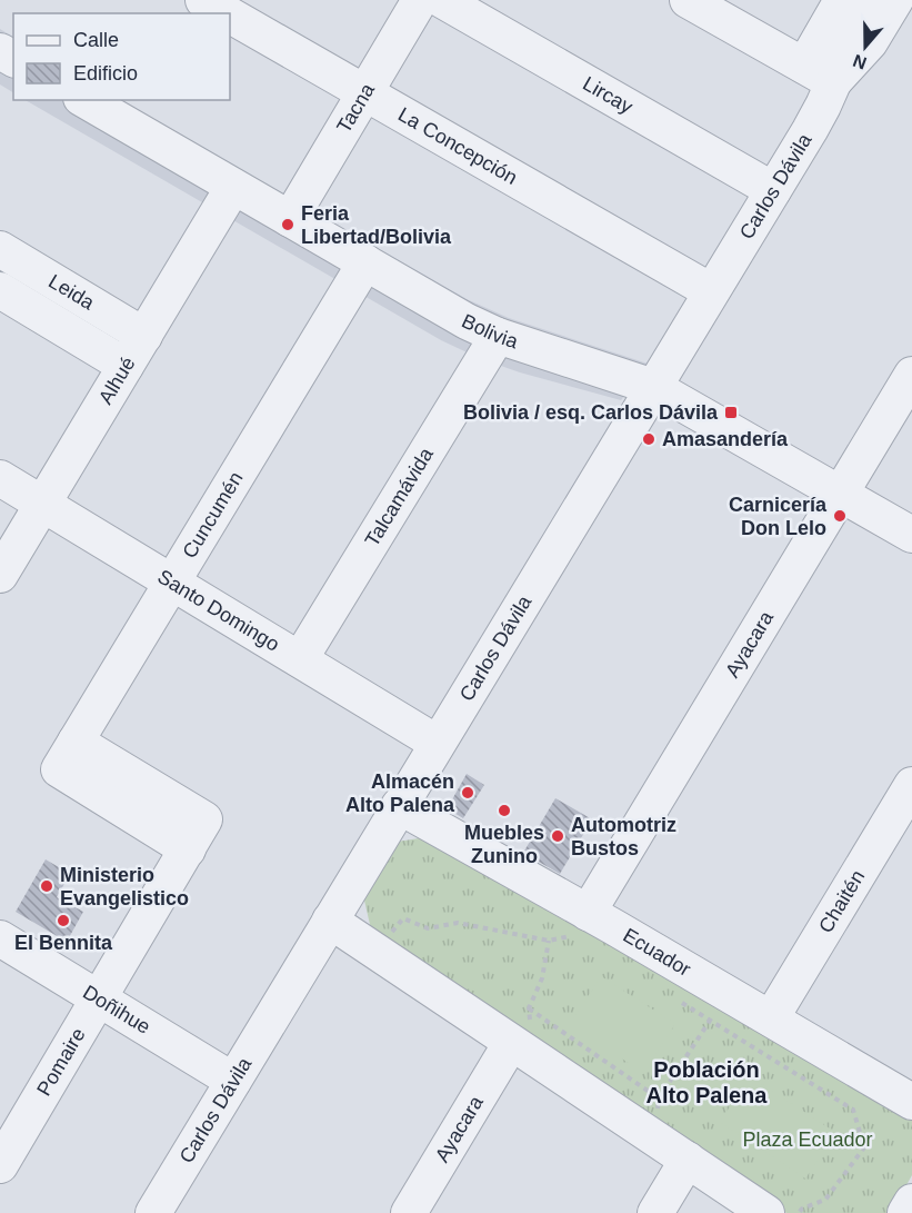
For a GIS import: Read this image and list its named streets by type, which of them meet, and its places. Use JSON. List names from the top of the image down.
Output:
{
  "streets": {
    "street": [
      "Lircay",
      "Tacna",
      "La Concepción",
      "Carlos Dávila",
      "Leida",
      "Bolivia",
      "Alhué",
      "Talcamávida",
      "Cuncumén",
      "Santo Domingo",
      "Ayacara",
      "Chaitén",
      "Ecuador",
      "Doñihue",
      "Pomaire"
    ]
  },
  "crossings": [
    ["Lircay", "Carlos Dávila"],
    ["Tacna", "La Concepción"],
    ["Tacna", "Bolivia"],
    ["La Concepción", "Carlos Dávila"],
    ["Carlos Dávila", "Bolivia"],
    ["Carlos Dávila", "Santo Domingo"],
    ["Carlos Dávila", "Ecuador"],
    ["Carlos Dávila", "Doñihue"],
    ["Leida", "Alhué"],
    ["Bolivia", "Alhué"],
    ["Bolivia", "Talcamávida"],
    ["Bolivia", "Cuncumén"],
    ["Bolivia", "Ayacara"],
    ["Alhué", "Santo Domingo"],
    ["Talcamávida", "Santo Domingo"],
    ["Cuncumén", "Santo Domingo"],
    ["Cuncumén", "Pomaire"],
    ["Ayacara", "Ecuador"],
    ["Chaitén", "Ecuador"],
    ["Doñihue", "Pomaire"]
  ],
  "districts": ["Población Alto Palena"],
  "parks": ["Plaza Ecuador"],
  "places": {
    "other": [
      "Feria Libertad/Bolivia",
      "Amasandería",
      "Carnicería Don Lelo",
      "Almacén Alto Palena",
      "Muebles Zunino",
      "Automotriz Bustos",
      "Ministerio Evangelistico",
      "El Bennita"
    ],
    "transit": ["Bolivia / esq. Carlos Dávila"]
  },
  "legend": ["Calle", "Edificio"],
  "north": "bottom"
}
